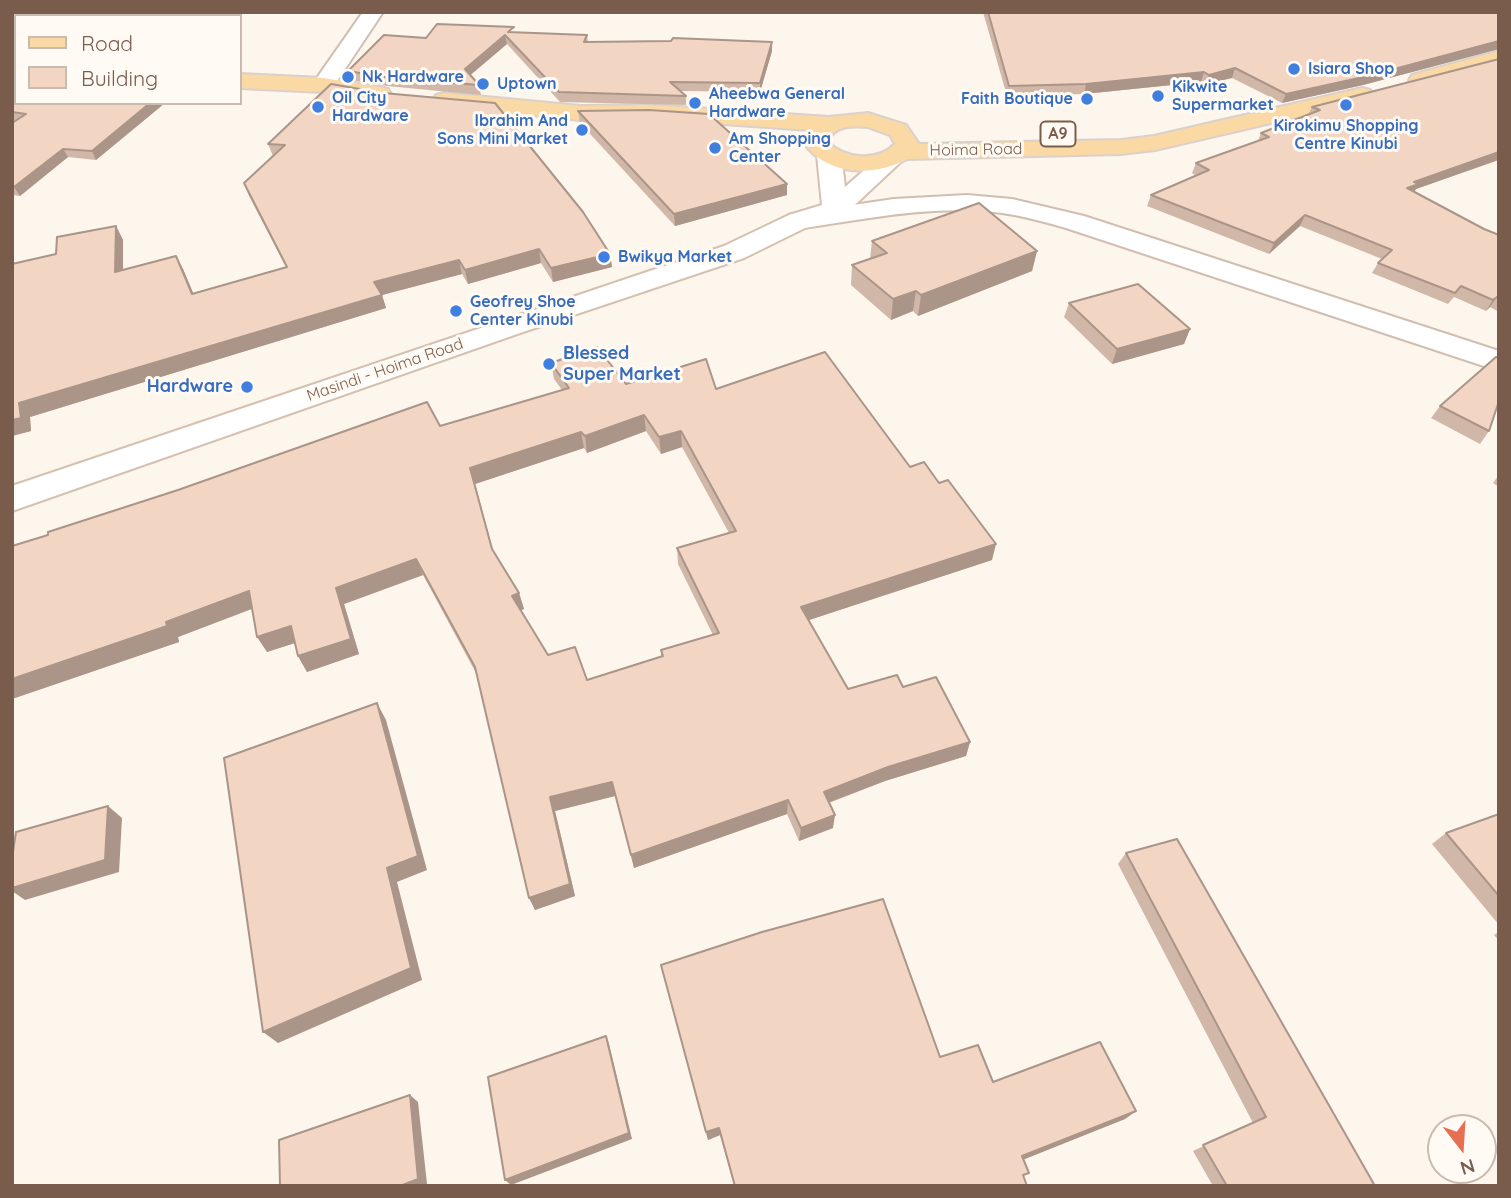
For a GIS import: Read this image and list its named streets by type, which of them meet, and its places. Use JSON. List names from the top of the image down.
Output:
{
  "streets": {
    "main road": ["Hoima Road", "Masindi - Hoima Road"]
  },
  "crossings": [
    ["Hoima Road", "Masindi - Hoima Road"]
  ],
  "places": [
    "Isiara Shop",
    "Nk Hardware",
    "Uptown",
    "Kikwite Supermarket",
    "Faith Boutique",
    "Aheebwa General Hardware",
    "Kirokimu Shopping Centre Kinubi",
    "Oil City Hardware",
    "Ibrahim And Sons Mini Market",
    "Am Shopping Center",
    "Bwikya Market",
    "Geofrey Shoe Center Kinubi",
    "Blessed Super Market",
    "Hardware"
  ],
  "legend": ["Road", "Building"],
  "north": "bottom"
}
